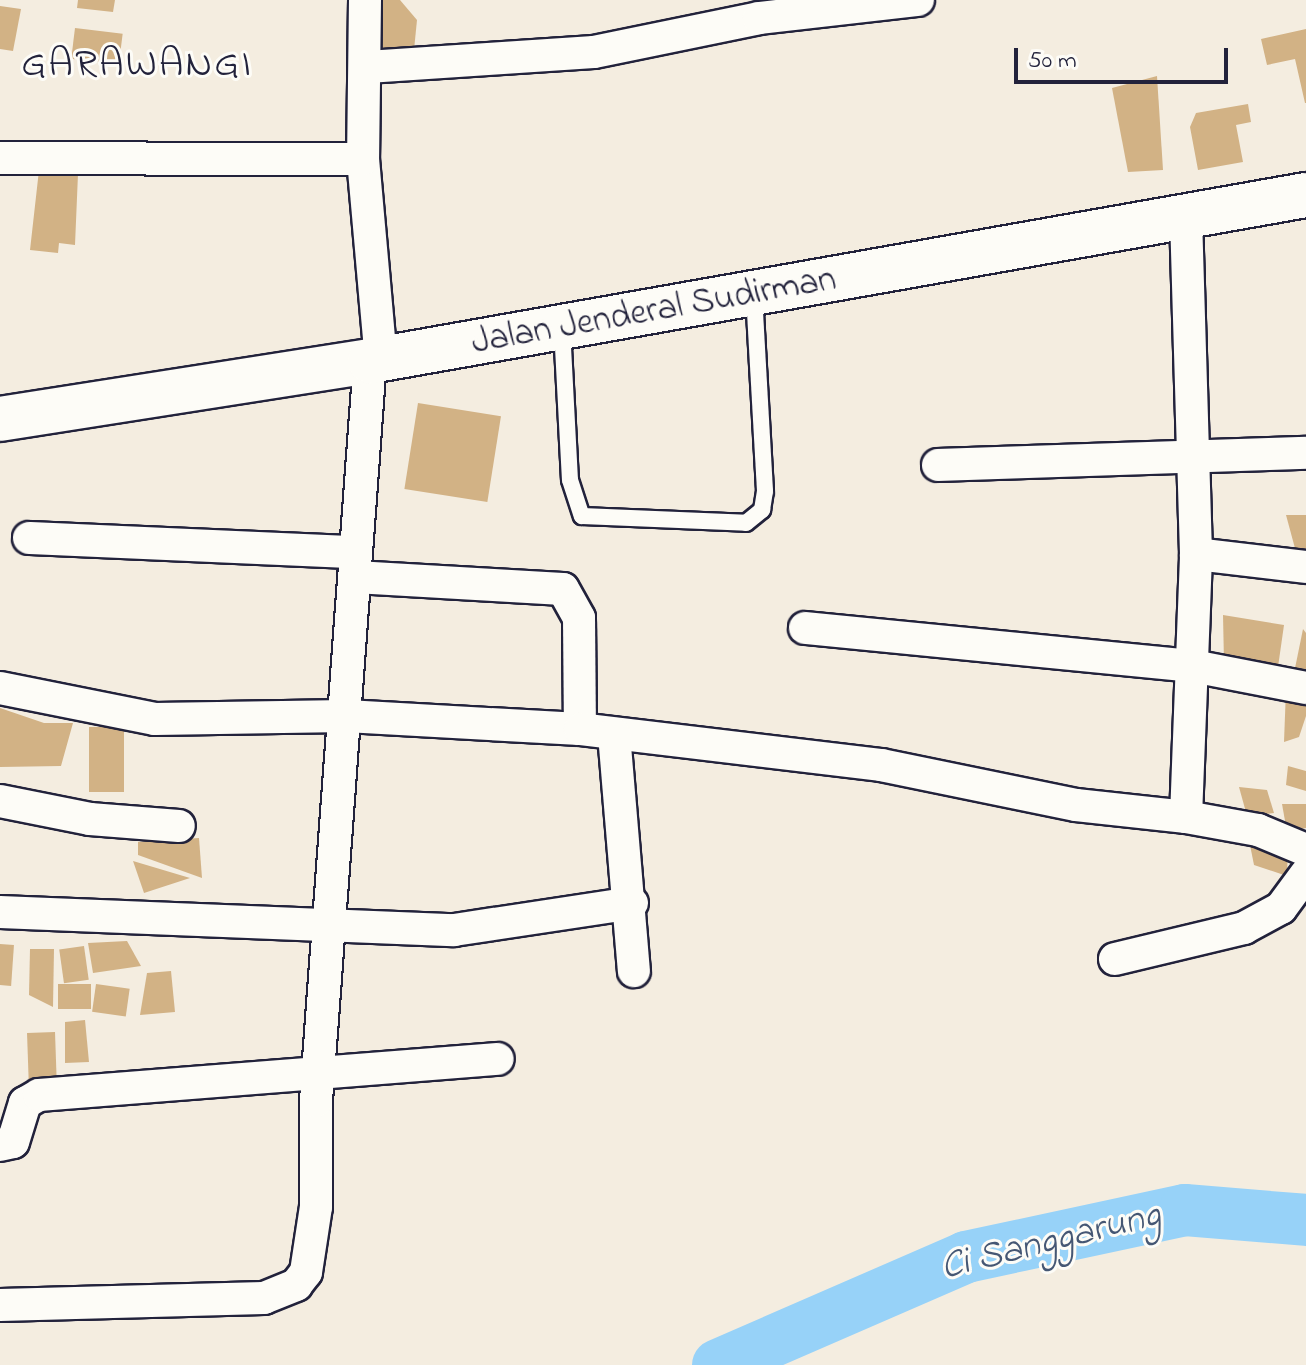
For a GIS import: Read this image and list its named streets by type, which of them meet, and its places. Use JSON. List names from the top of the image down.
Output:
{
  "streets": {
    "main road": ["Jalan Jenderal Sudirman"]
  },
  "districts": ["GARAWANGI"],
  "water": ["Ci Sanggarung"],
  "scale_bar": "50 m"
}
